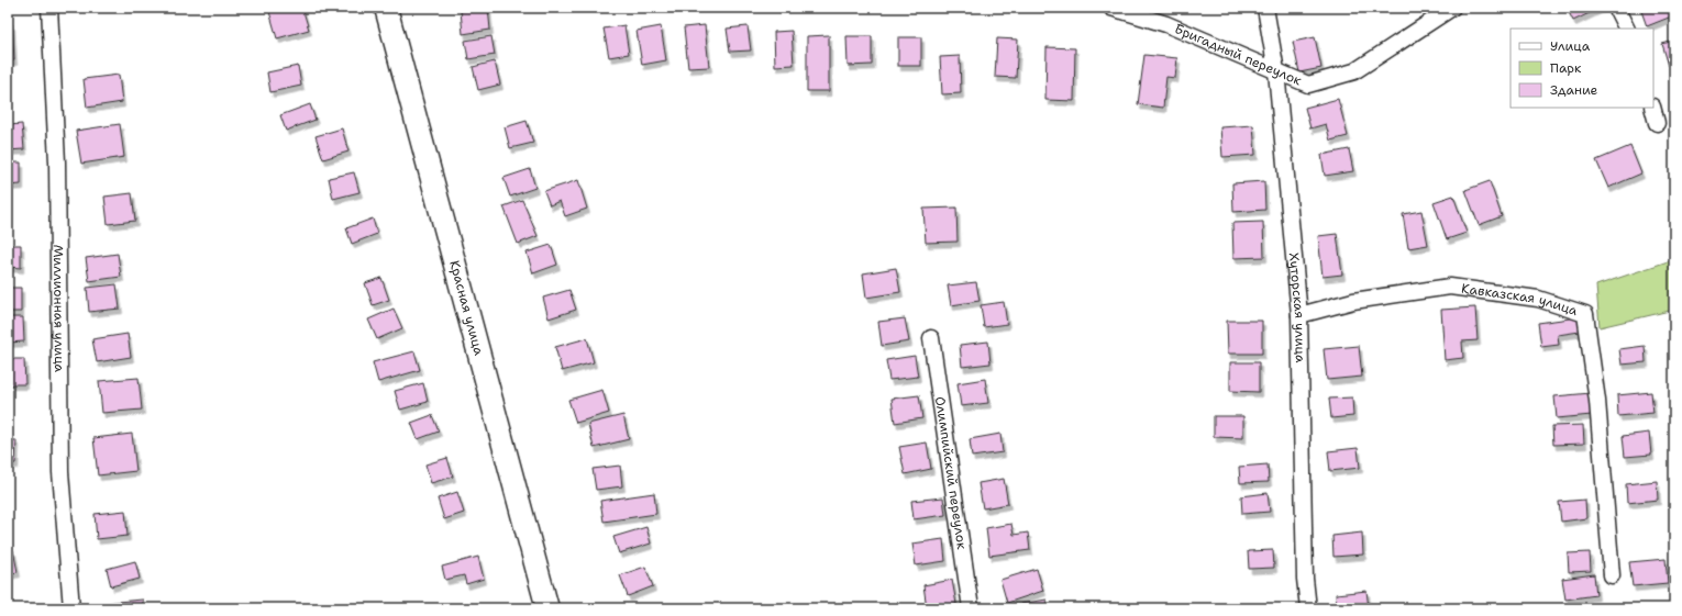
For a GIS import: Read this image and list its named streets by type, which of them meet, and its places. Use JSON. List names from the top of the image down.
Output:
{
  "streets": {
    "main road": ["Красная улица"],
    "street": [
      "Бригадный переулок",
      "Кавказская улица",
      "Хуторская улица",
      "Миллионная улица",
      "Олимпийский переулок"
    ]
  },
  "crossings": [
    ["Бригадный переулок", "Хуторская улица"],
    ["Кавказская улица", "Хуторская улица"]
  ],
  "legend": ["Улица", "Парк", "Здание"]
}
